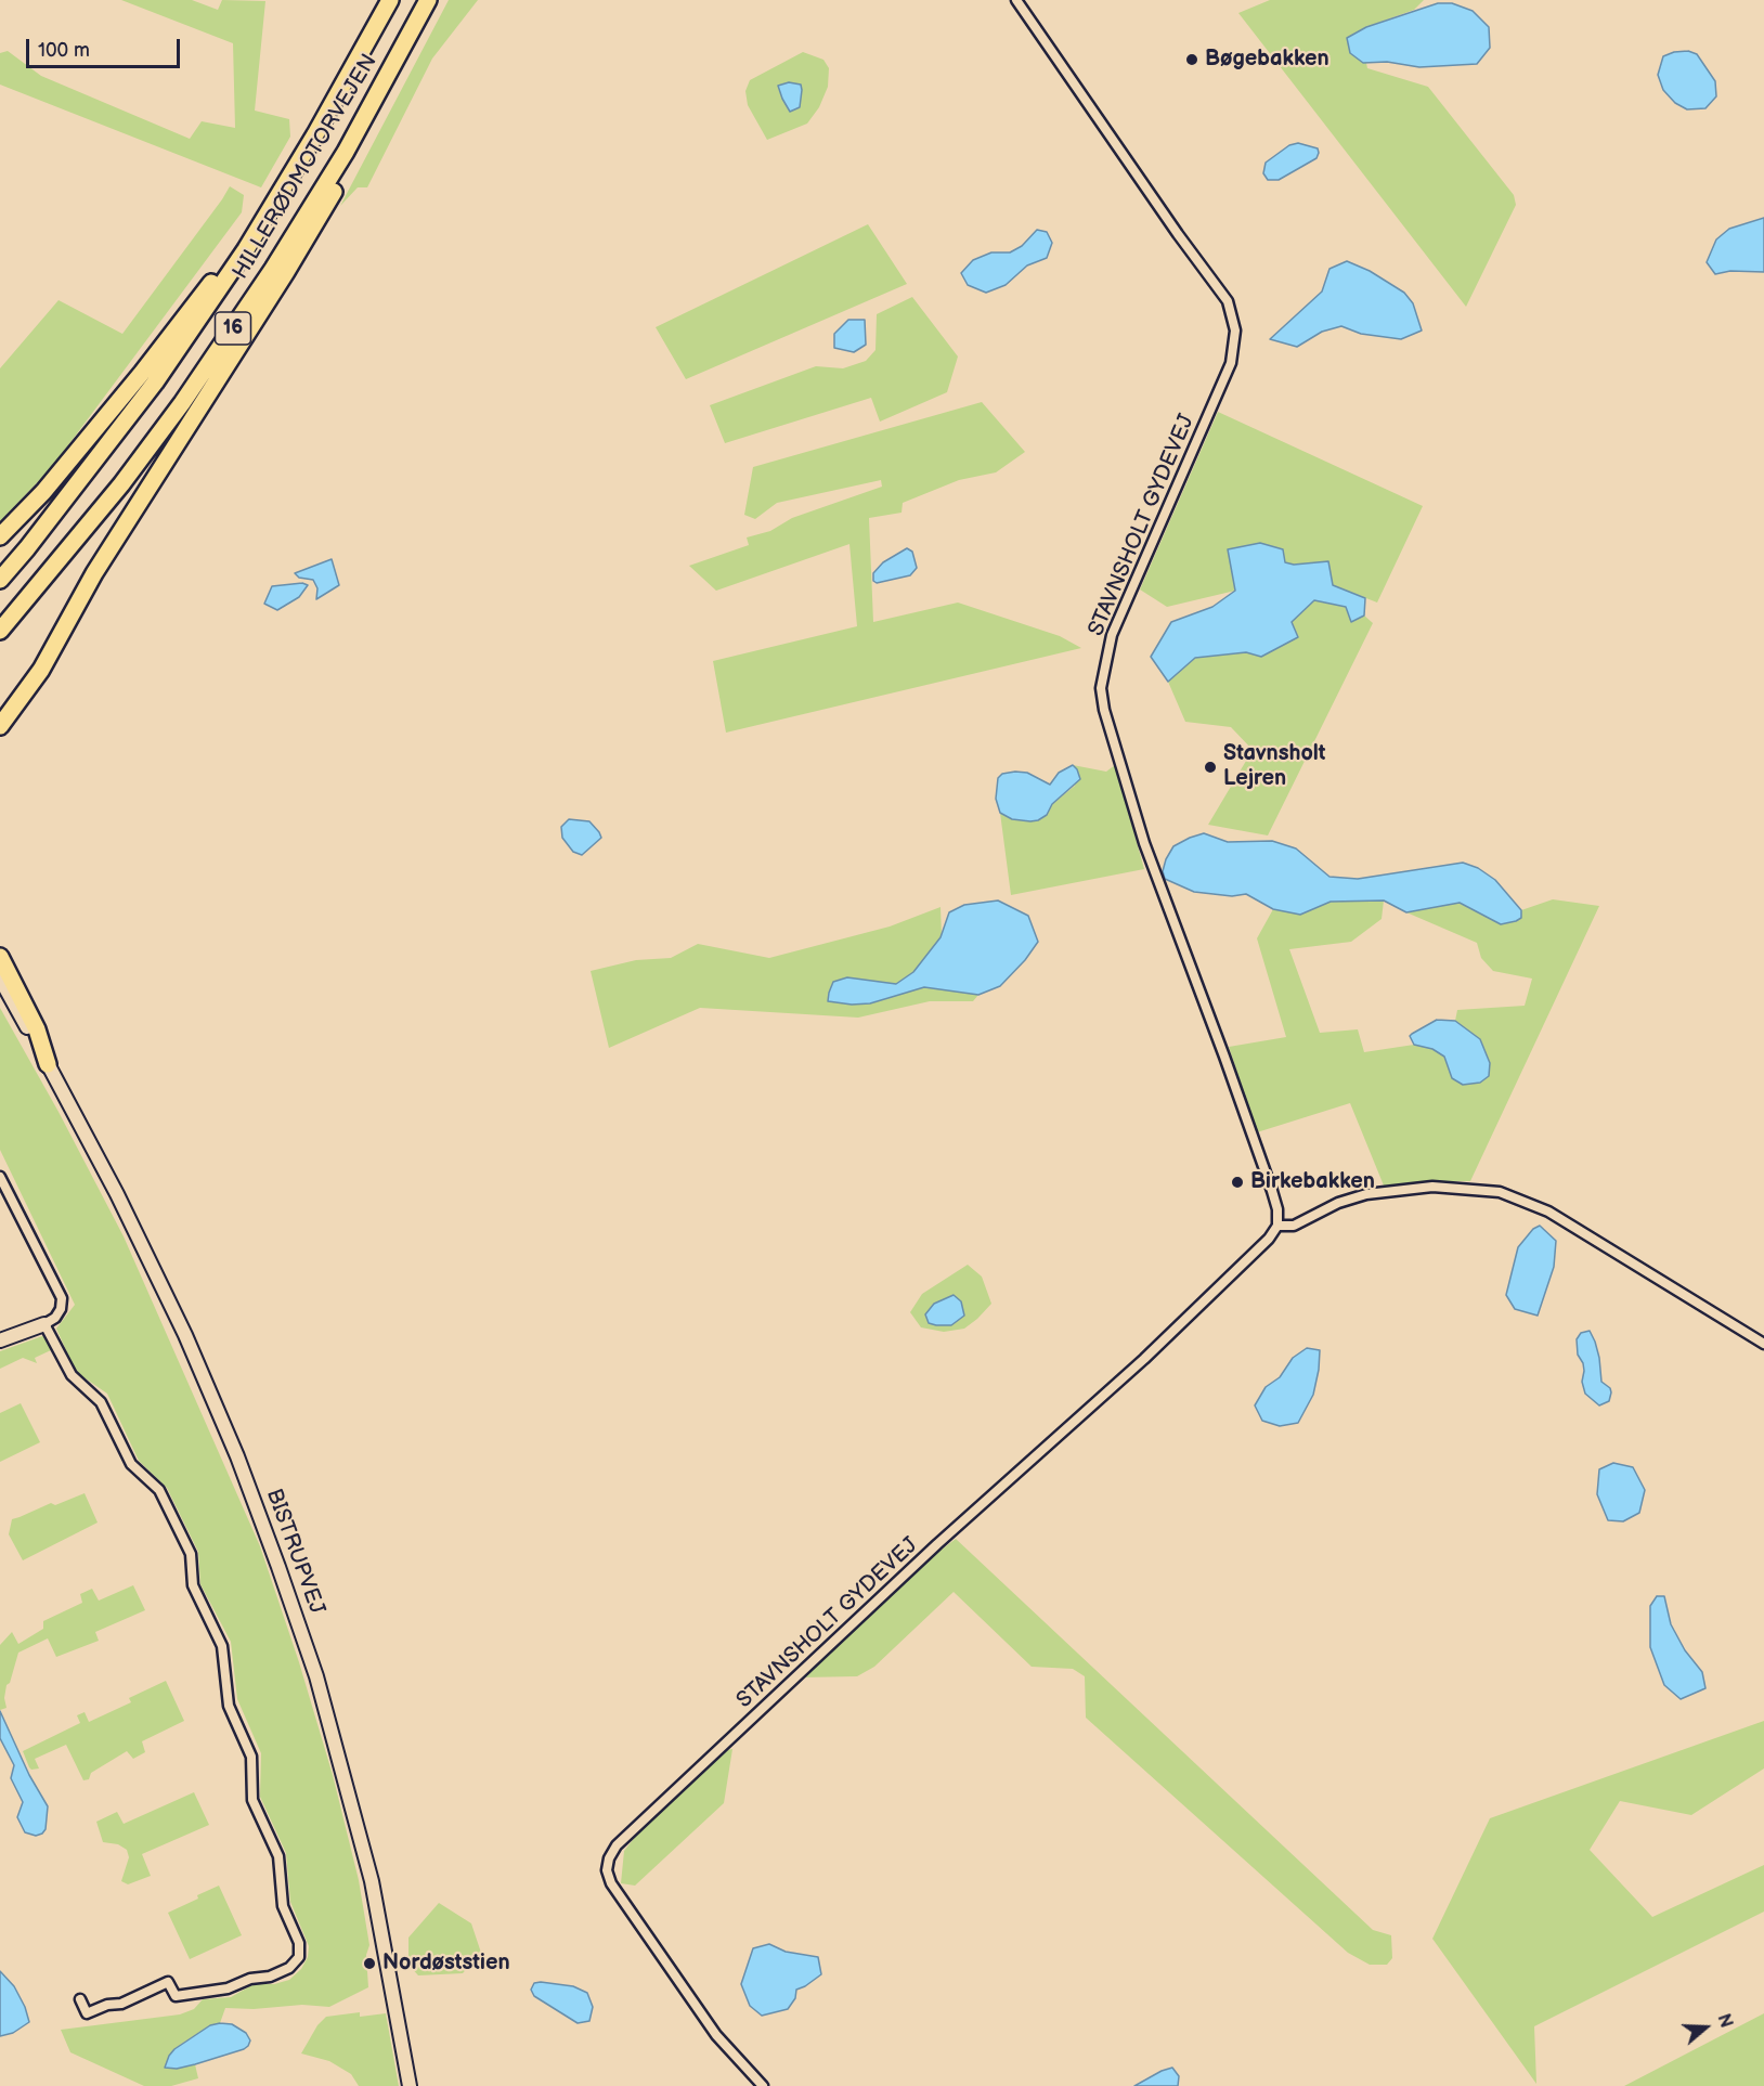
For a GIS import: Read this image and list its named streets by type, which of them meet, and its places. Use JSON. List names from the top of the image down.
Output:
{
  "streets": {
    "highway": ["HILLERØDMOTORVEJEN", "16"],
    "main road": ["BISTRUPVEJ"],
    "street": ["STAVNSHOLT GYDEVEJ"]
  },
  "places": [
    "Bøgebakken",
    "Stavnsholt Lejren",
    "Birkebakken",
    "Nordøststien"
  ],
  "scale_bar": "100 m",
  "north": "right"
}
